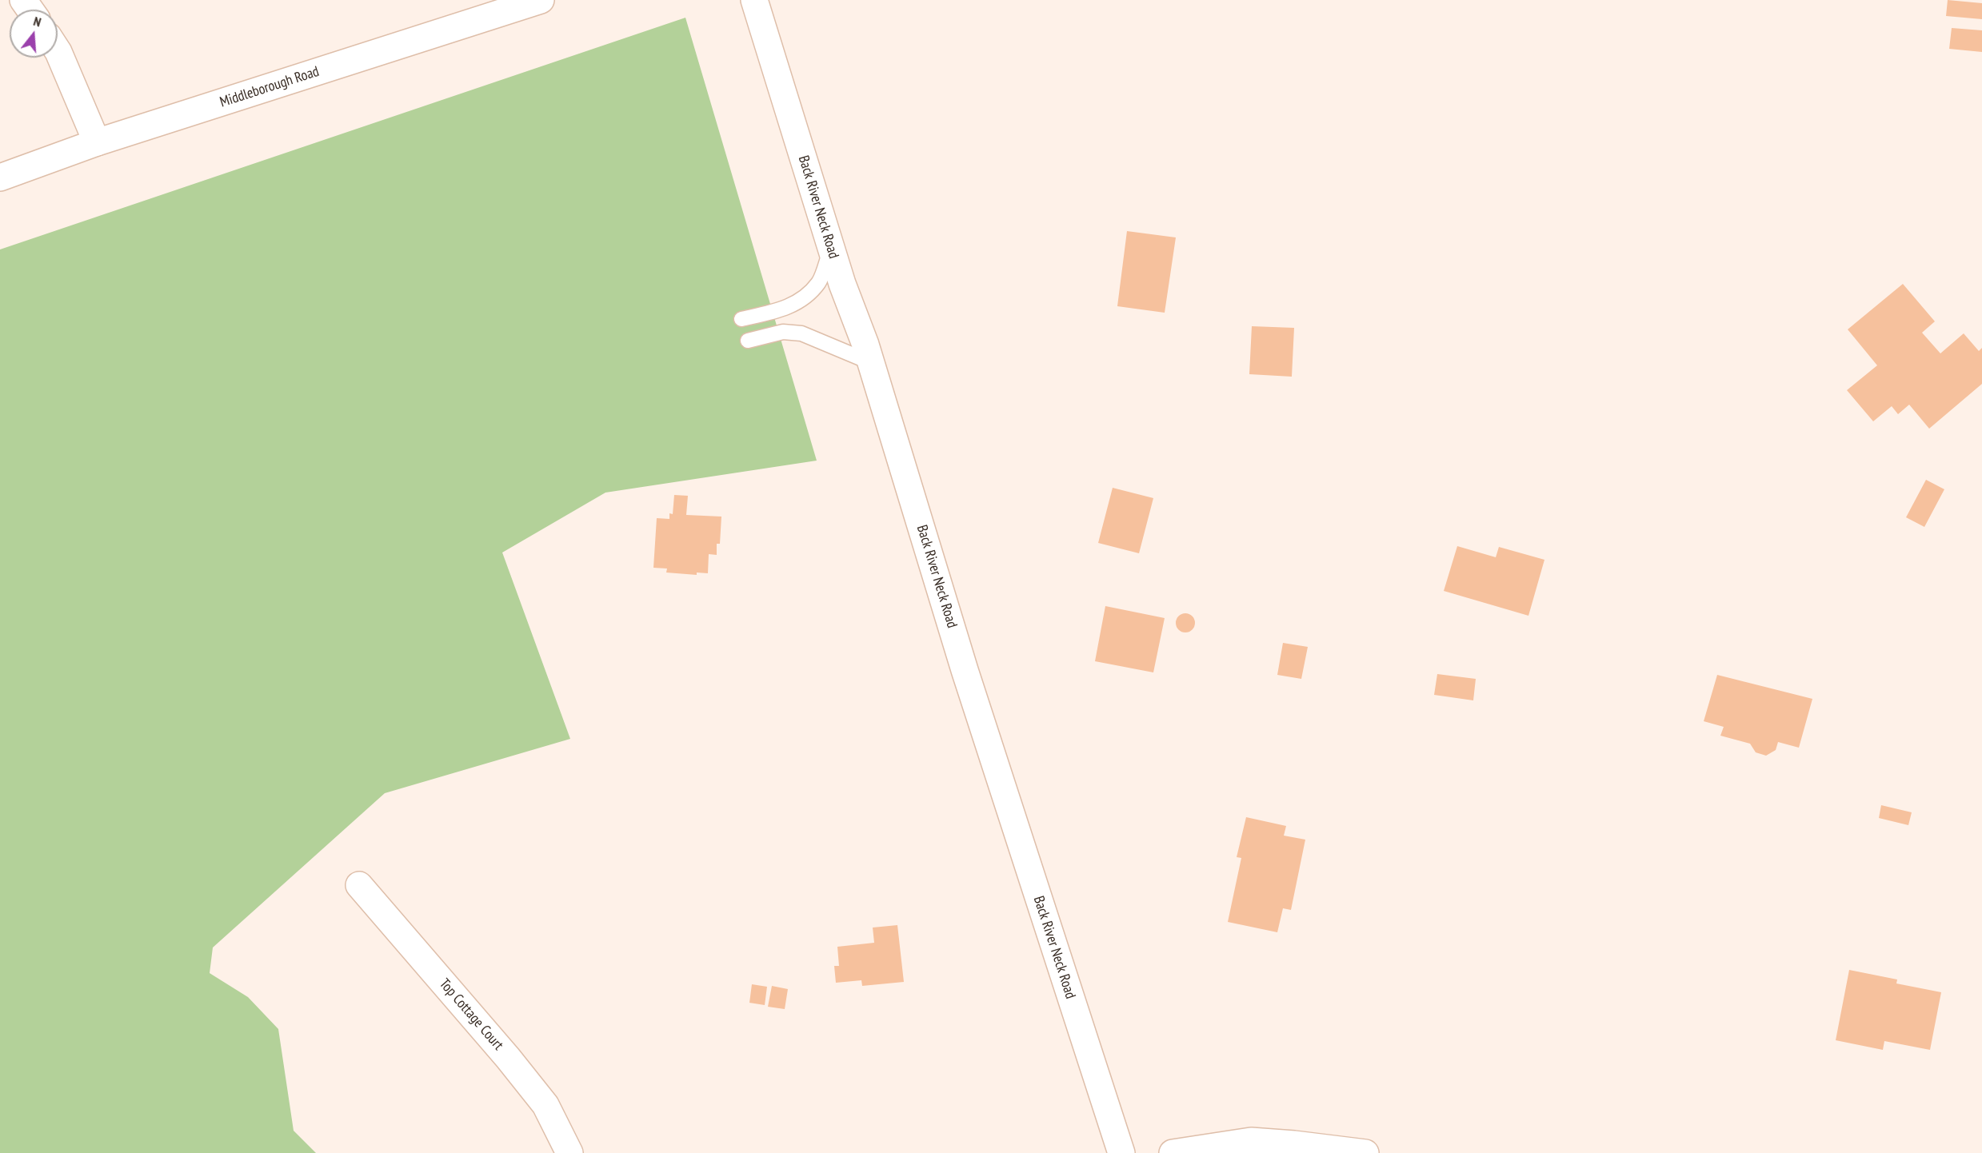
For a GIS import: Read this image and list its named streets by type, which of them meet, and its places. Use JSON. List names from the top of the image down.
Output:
{
  "streets": {
    "street": ["Middleborough Road", "Back River Neck Road", "Top Cottage Court"]
  },
  "north": "top"
}
